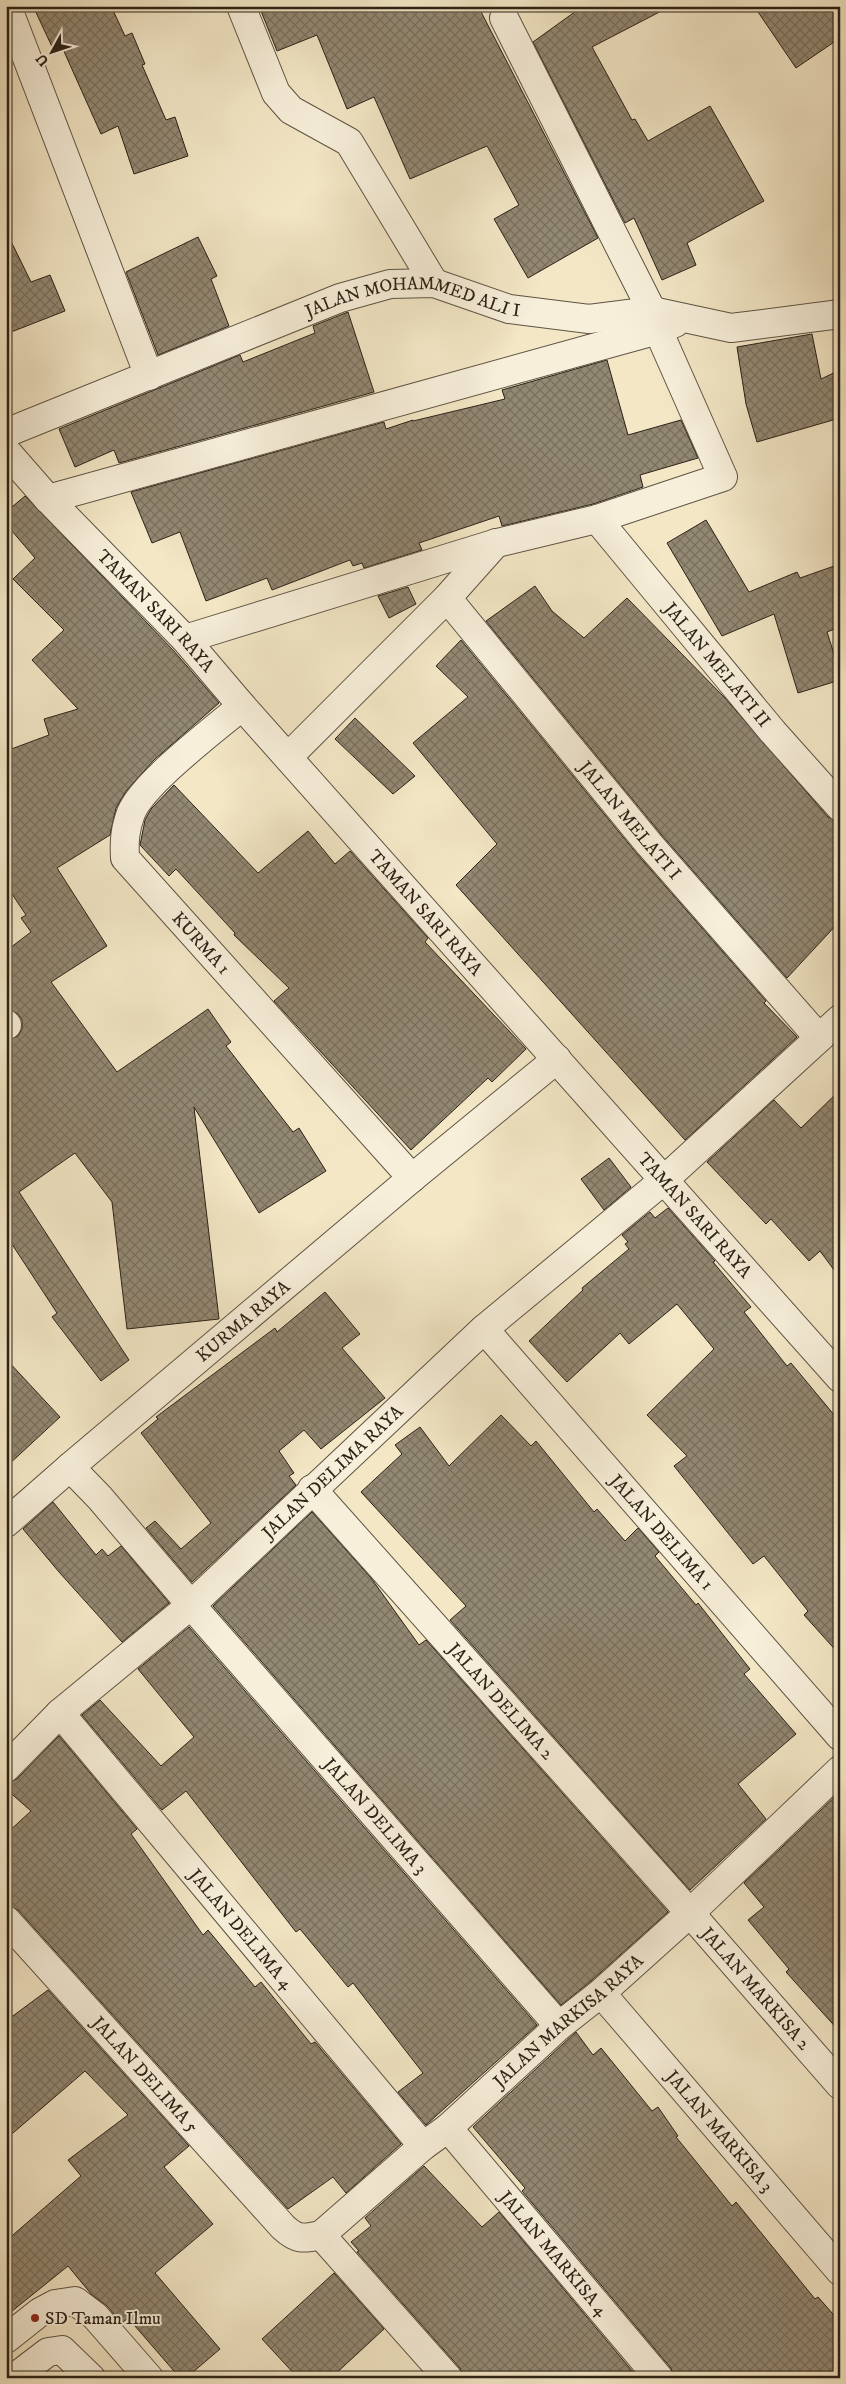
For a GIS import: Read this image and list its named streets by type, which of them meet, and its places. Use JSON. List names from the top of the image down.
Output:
{
  "streets": {
    "street": [
      "JALAN MOHAMMED ALI I",
      "TAMAN SARI RAYA",
      "JALAN MELATI II",
      "JALAN MELATI I",
      "KURMA 1",
      "KURMA RAYA",
      "JALAN DELIMA RAYA",
      "JALAN DELIMA 1",
      "JALAN DELIMA 2",
      "JALAN DELIMA 3",
      "JALAN DELIMA 4",
      "JALAN MARKISA 2",
      "JALAN MARKISA RAYA",
      "JALAN DELIMA 5",
      "JALAN MARKISA 3",
      "JALAN MARKISA 4"
    ]
  },
  "crossings": [
    ["TAMAN SARI RAYA", "KURMA 1"],
    ["TAMAN SARI RAYA", "KURMA RAYA"],
    ["TAMAN SARI RAYA", "JALAN DELIMA RAYA"],
    ["JALAN MELATI I", "JALAN DELIMA RAYA"],
    ["KURMA 1", "KURMA RAYA"],
    ["JALAN DELIMA RAYA", "JALAN DELIMA 1"],
    ["JALAN DELIMA RAYA", "JALAN DELIMA 2"],
    ["JALAN DELIMA RAYA", "JALAN DELIMA 3"],
    ["JALAN DELIMA RAYA", "JALAN DELIMA 4"],
    ["JALAN DELIMA 2", "JALAN MARKISA 2"],
    ["JALAN DELIMA 2", "JALAN MARKISA RAYA"],
    ["JALAN DELIMA 3", "JALAN MARKISA RAYA"],
    ["JALAN DELIMA 4", "JALAN MARKISA RAYA"],
    ["JALAN MARKISA 2", "JALAN MARKISA RAYA"],
    ["JALAN MARKISA RAYA", "JALAN DELIMA 5"],
    ["JALAN MARKISA RAYA", "JALAN MARKISA 3"],
    ["JALAN MARKISA RAYA", "JALAN MARKISA 4"]
  ],
  "places": ["SD Taman Ilmu"],
  "north": "bottom left"
}
